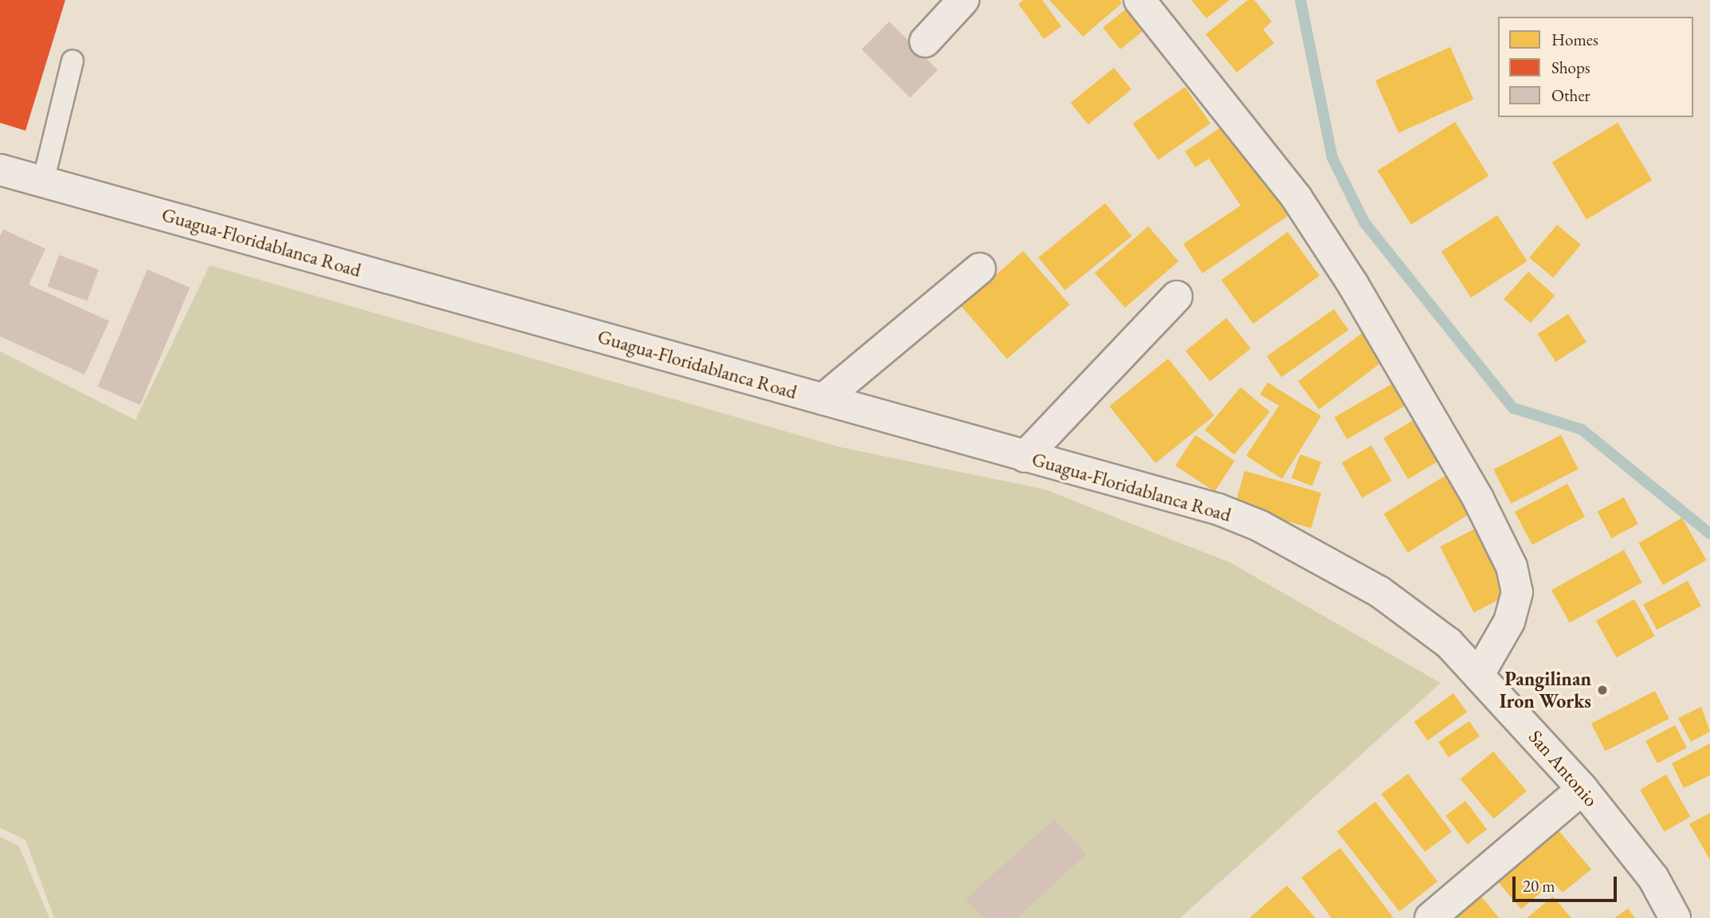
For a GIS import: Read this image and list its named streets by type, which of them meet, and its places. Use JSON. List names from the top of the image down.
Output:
{
  "streets": {
    "main road": ["Guagua-Floridablanca Road", "San Antonio"]
  },
  "crossings": [
    ["Guagua-Floridablanca Road", "San Antonio"]
  ],
  "places": ["Pangilinan Iron Works"],
  "legend": ["Homes", "Shops", "Other"],
  "scale_bar": "20 m"
}
